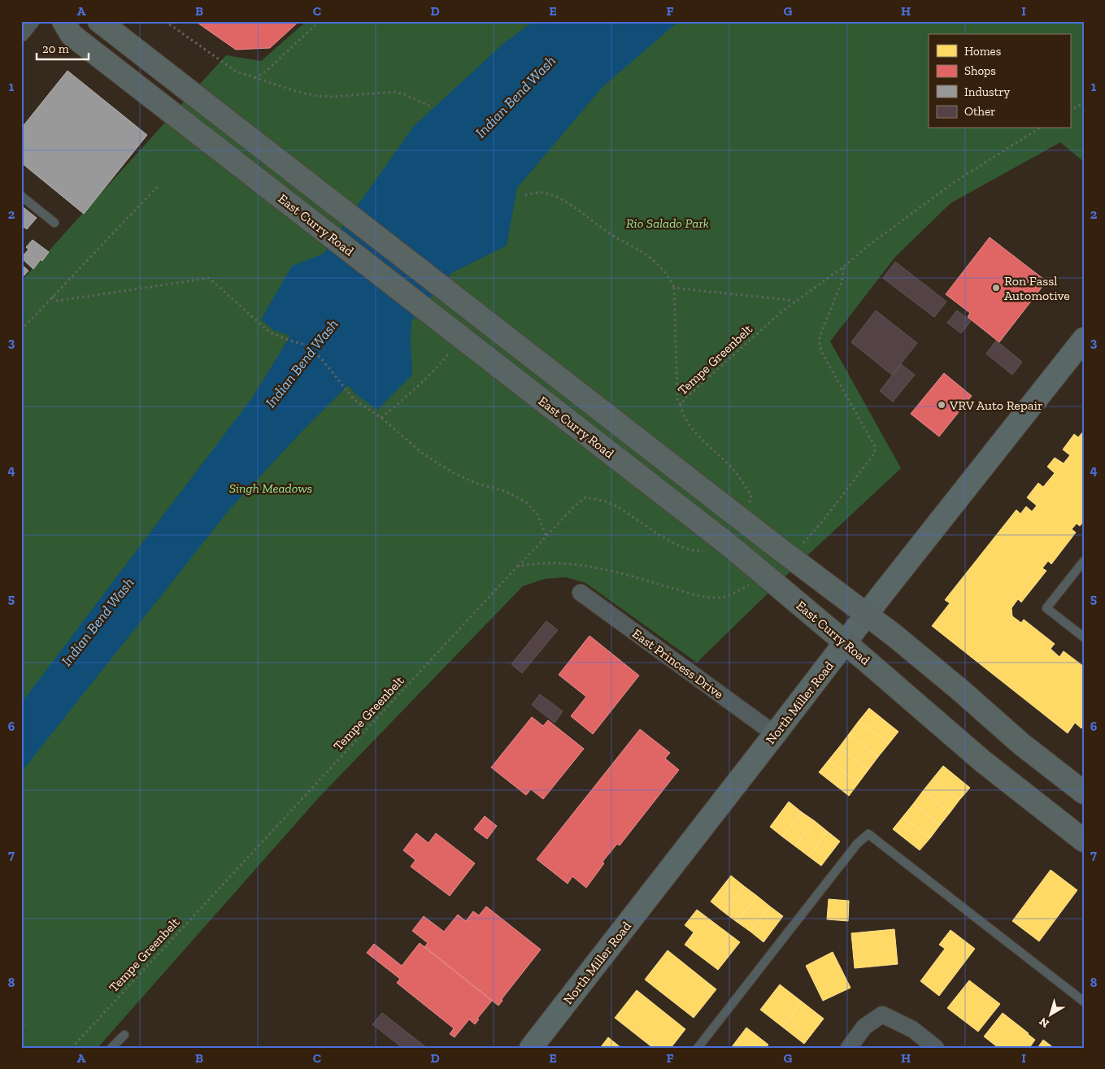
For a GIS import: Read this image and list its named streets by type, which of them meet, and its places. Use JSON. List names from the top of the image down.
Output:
{
  "streets": {
    "main road": ["East Curry Road"],
    "street": ["East Princess Drive", "North Miller Road"],
    "path": ["Tempe Greenbelt"]
  },
  "crossings": [
    ["East Curry Road", "North Miller Road"],
    ["East Princess Drive", "North Miller Road"]
  ],
  "water": ["Indian Bend Wash"],
  "parks": ["Rio Salado Park", "Singh Meadows"],
  "places": ["Ron Fassl Automotive", "VRV Auto Repair"],
  "legend": [
    "Homes",
    "Shops",
    "Industry",
    "Other"
  ],
  "scale_bar": "20 m",
  "north": "bottom left",
  "grid": {
    "columns": [
      "A",
      "B",
      "C",
      "D",
      "E",
      "F",
      "G",
      "H",
      "I"
    ],
    "rows": [
      "1",
      "2",
      "3",
      "4",
      "5",
      "6",
      "7",
      "8"
    ]
  }
}
